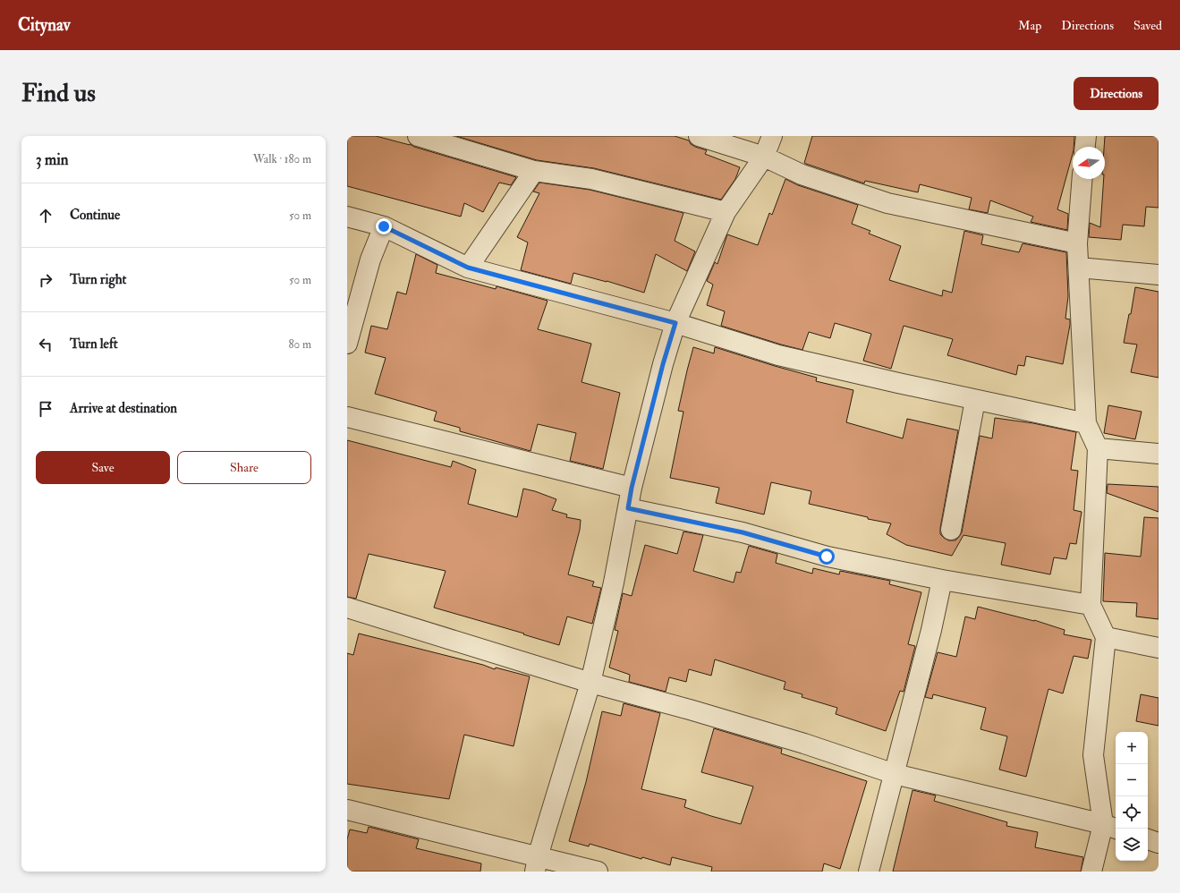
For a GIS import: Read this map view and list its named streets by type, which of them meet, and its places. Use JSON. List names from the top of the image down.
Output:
{
  "north": "left",
  "page": {
    "header": "Citynav",
    "nav": ["Map", "Directions", "Saved"],
    "buttons": [
      "Directions",
      ["Save", "Share"]
    ],
    "title": "Find us",
    "heading": ["3 min", "Walk · 180 m"],
    "list": [
      ["Continue", "50 m"],
      ["Turn right", "50 m"],
      ["Turn left", "80 m"],
      "Arrive at destination"
    ],
    "map_buttons": ["+", "−"]
  }
}
